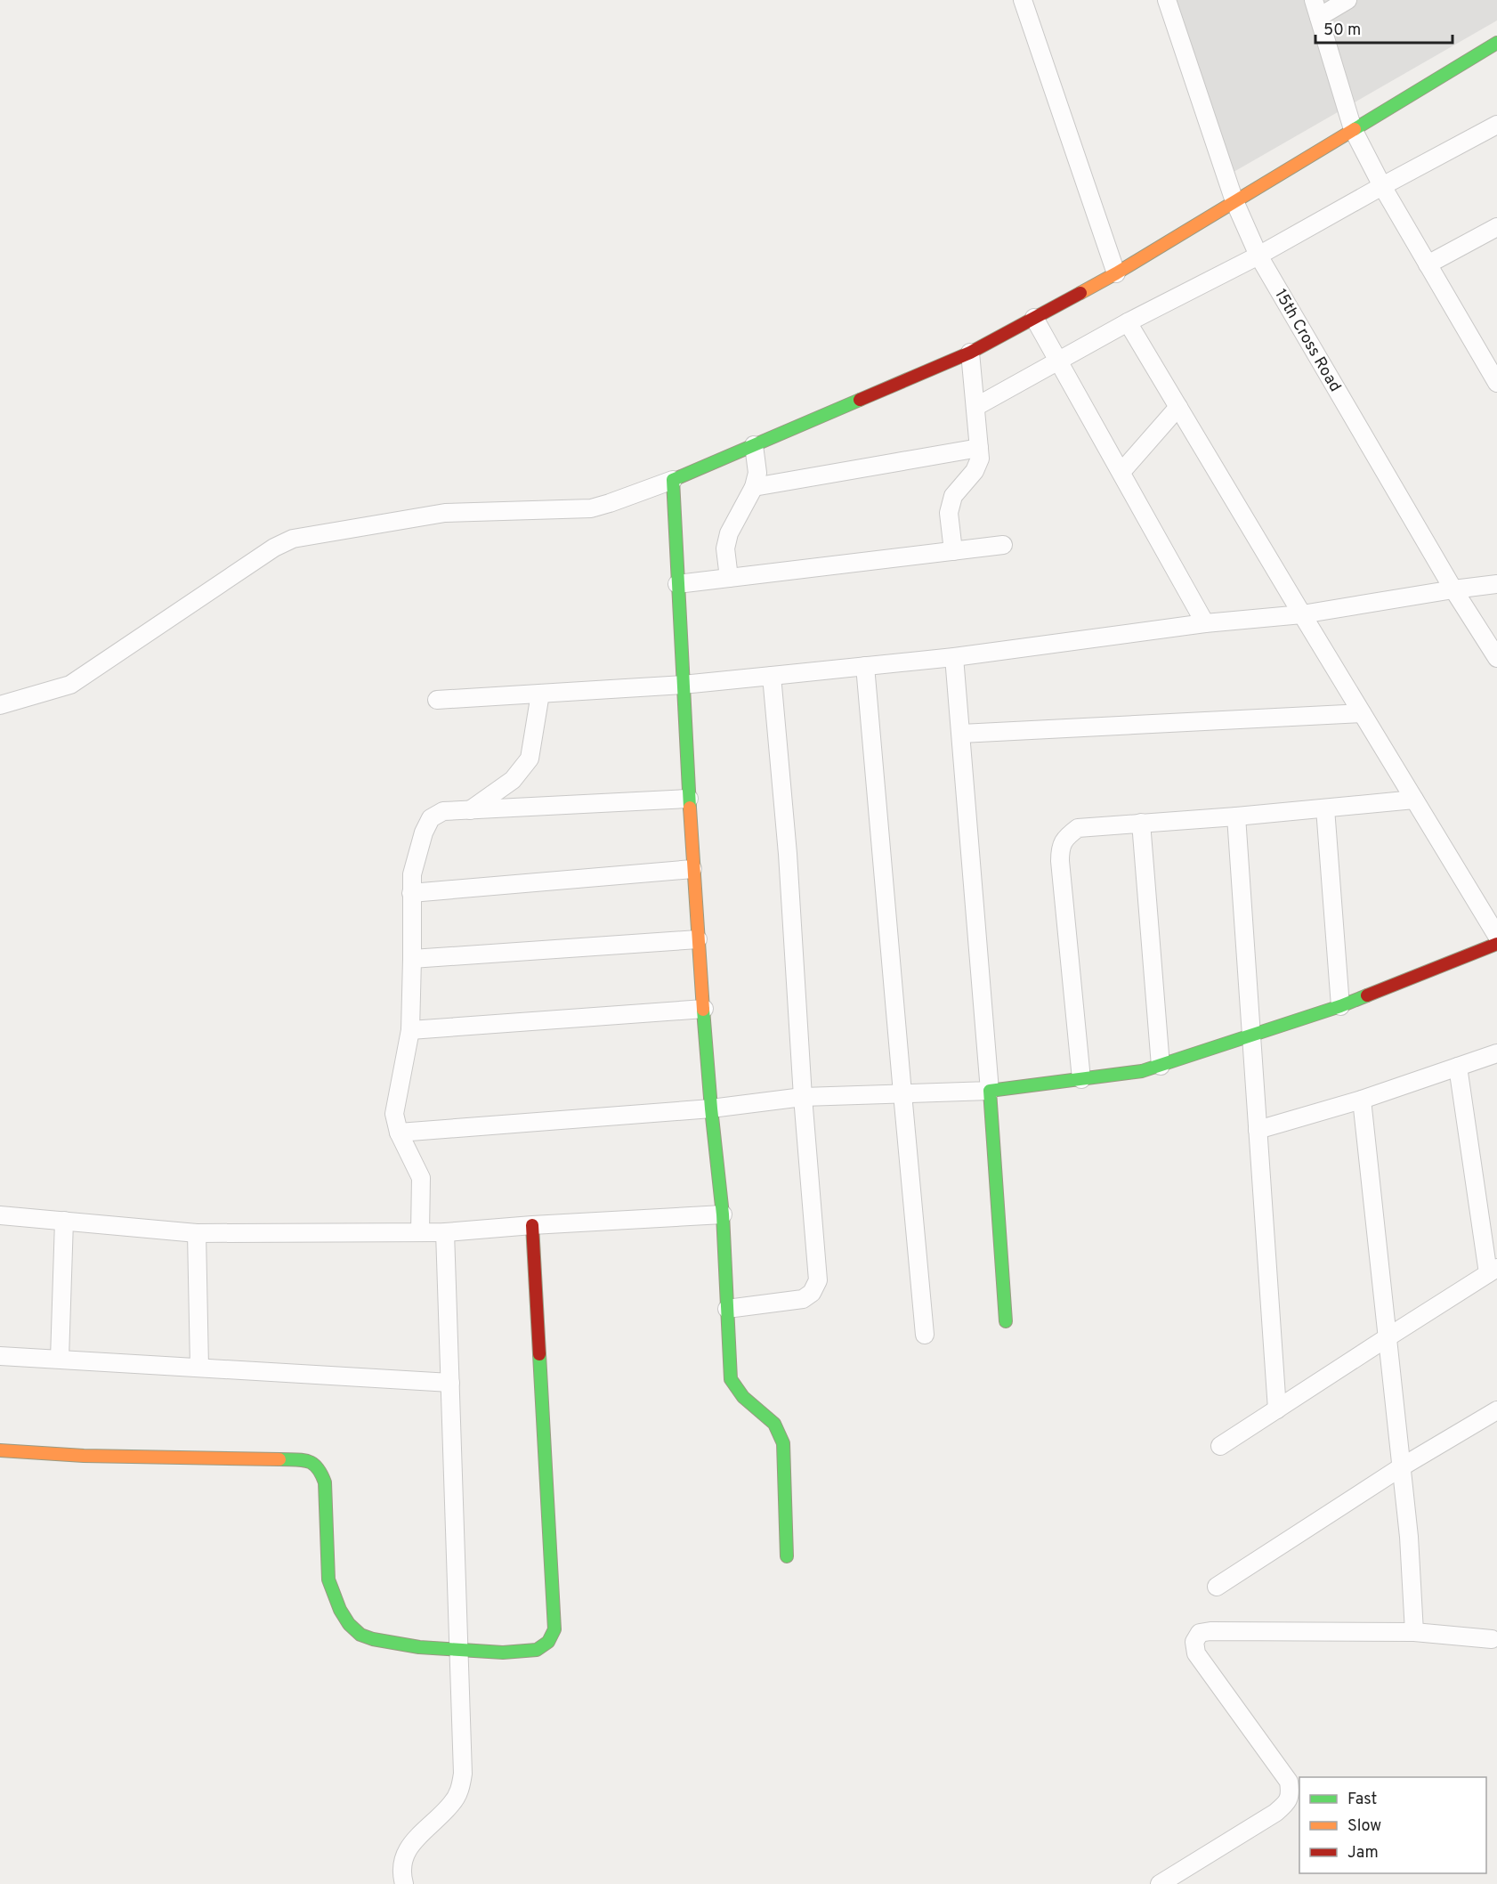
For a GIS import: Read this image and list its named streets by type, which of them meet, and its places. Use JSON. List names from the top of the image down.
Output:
{
  "streets": {
    "street": ["15th Cross Road"]
  },
  "legend": ["Fast", "Slow", "Jam"],
  "scale_bar": "50 m"
}
